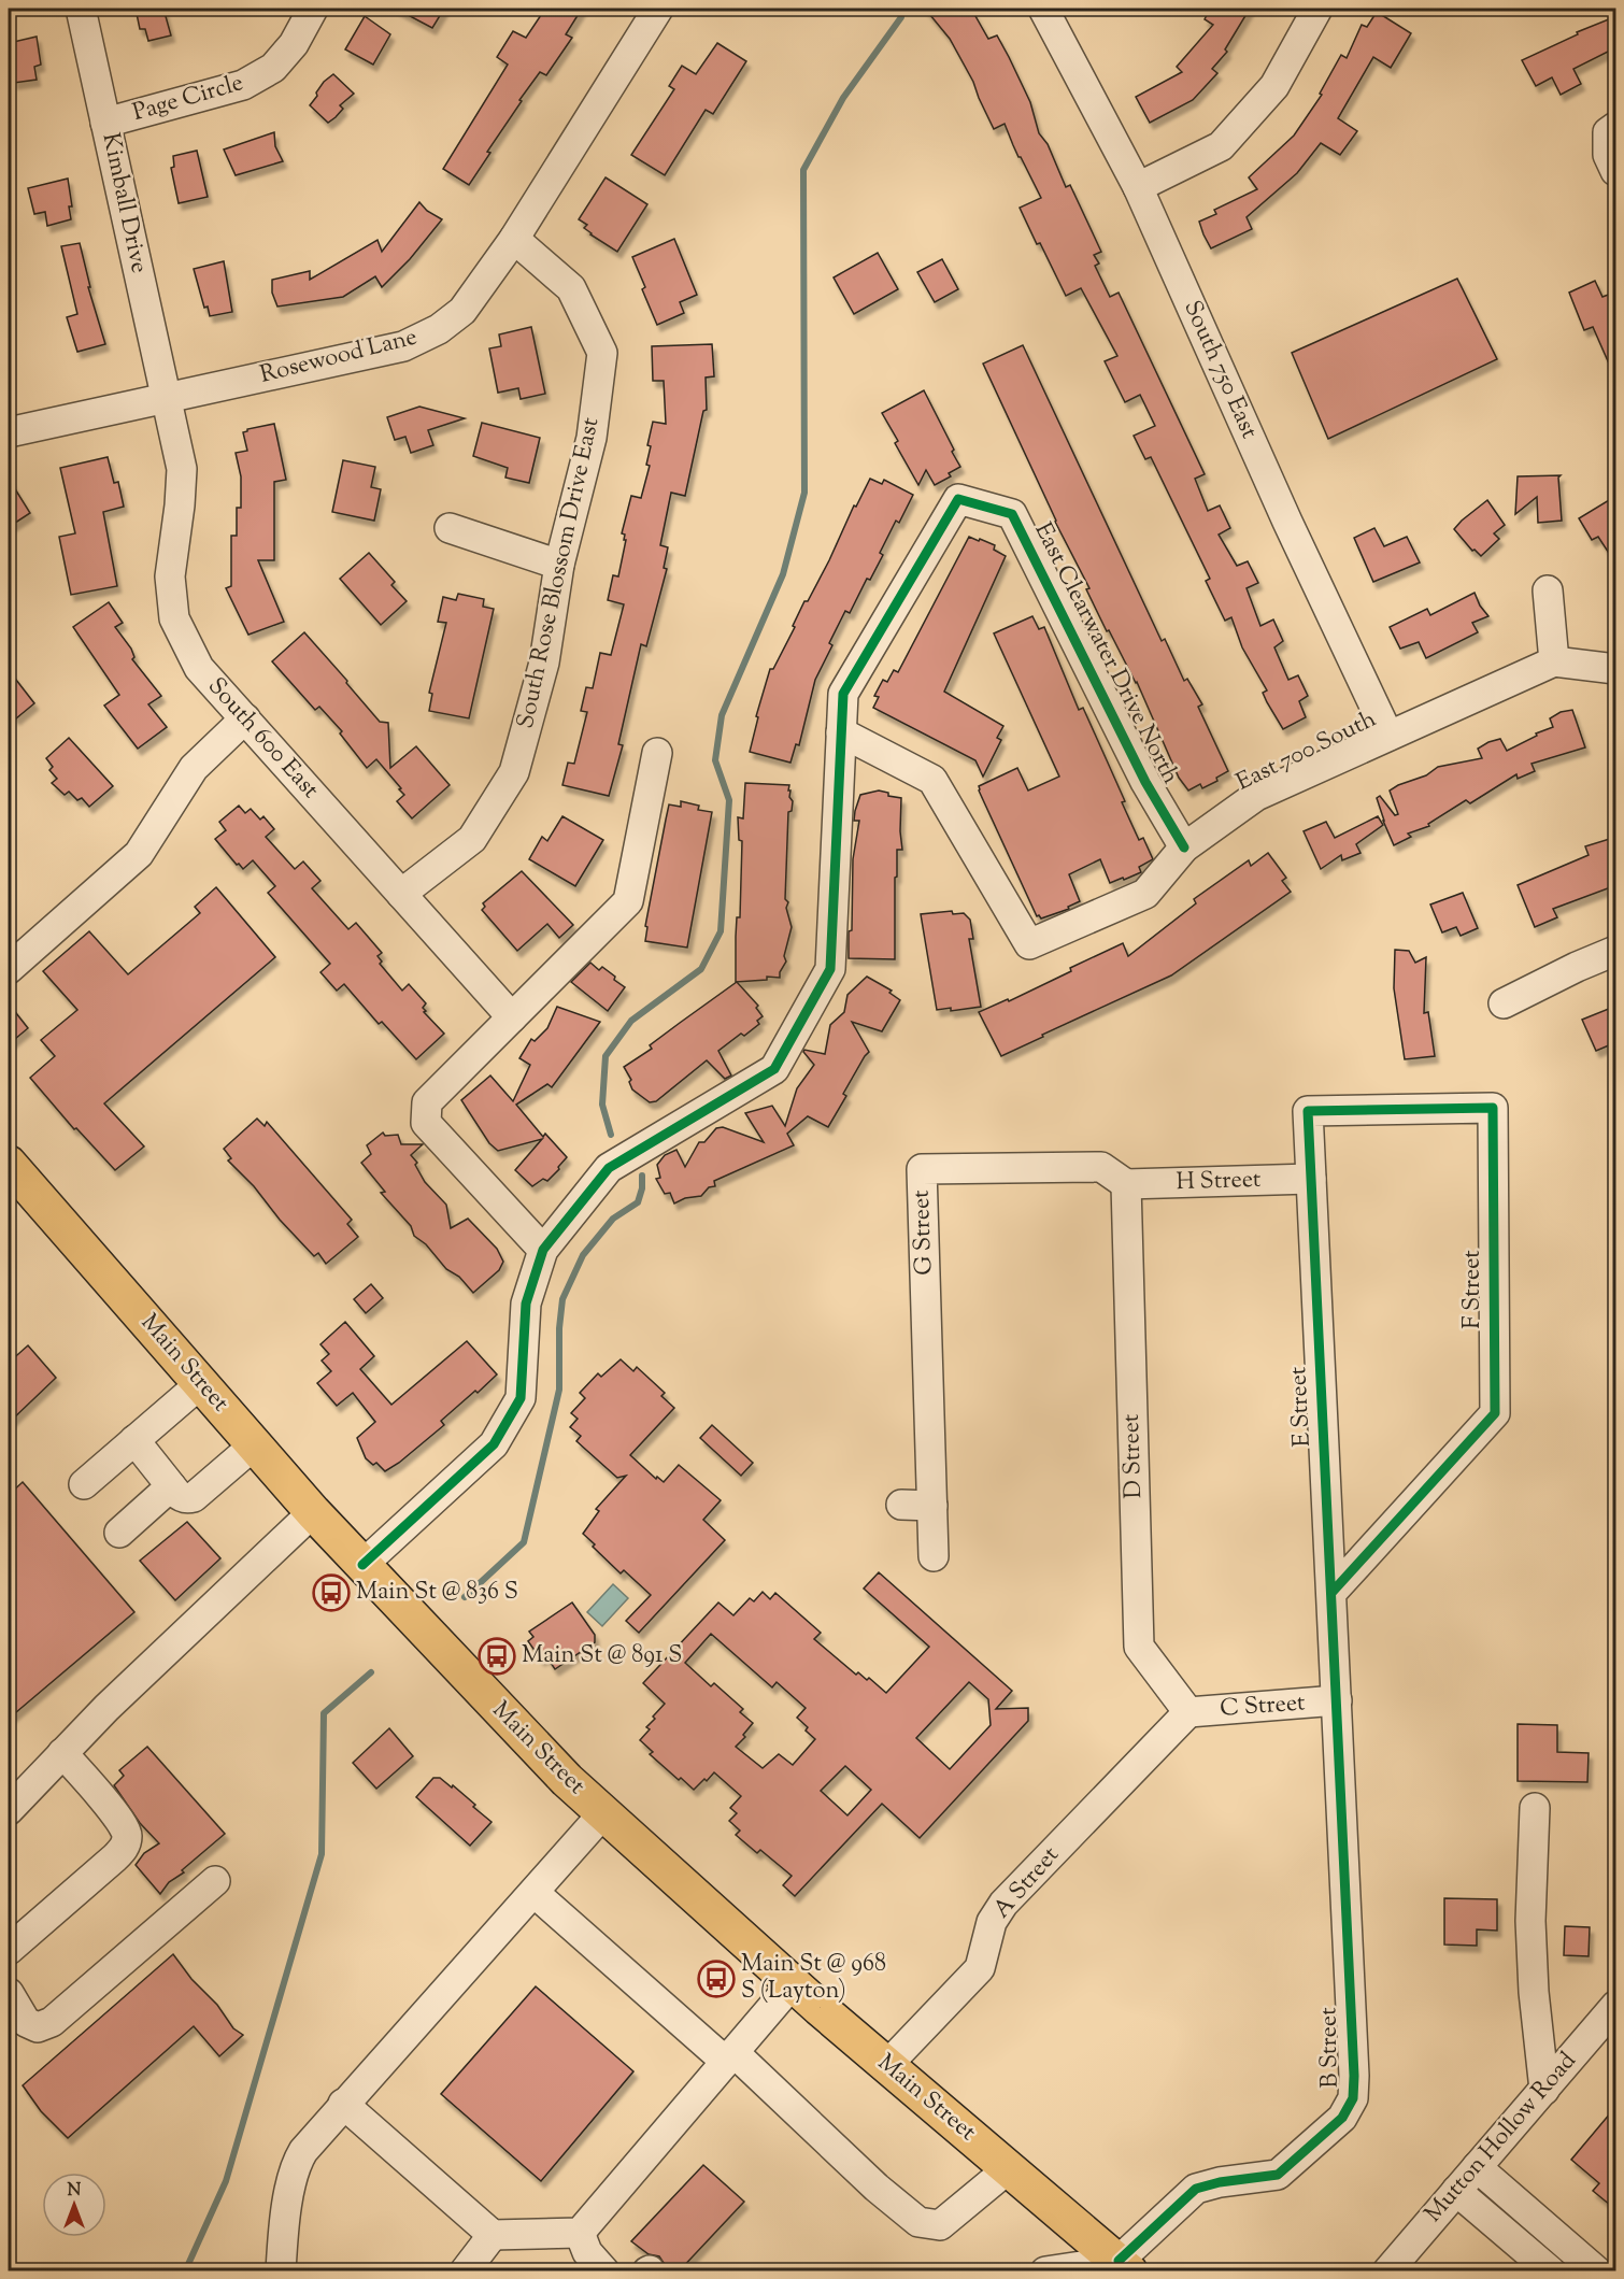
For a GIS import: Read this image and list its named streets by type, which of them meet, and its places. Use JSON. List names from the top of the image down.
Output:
{
  "streets": {
    "main road": ["Main Street"],
    "street": [
      "Page Circle",
      "Kimball Drive",
      "Rosewood Lane",
      "South 750 East",
      "South Rose Blossom Drive East",
      "East Clearwater Drive North",
      "South 600 East",
      "East 700 South",
      "H Street",
      "G Street",
      "F Street",
      "E Street",
      "D Street",
      "C Street",
      "A Street",
      "B Street",
      "Mutton Hollow Road"
    ]
  },
  "crossings": [
    ["Page Circle", "Kimball Drive"],
    ["Kimball Drive", "Rosewood Lane"],
    ["Kimball Drive", "South 600 East"],
    ["Rosewood Lane", "South Rose Blossom Drive East"],
    ["Rosewood Lane", "South 600 East"],
    ["South 750 East", "East 700 South"],
    ["South Rose Blossom Drive East", "South 600 East"],
    ["East Clearwater Drive North", "East 700 South"],
    ["H Street", "G Street"],
    ["H Street", "E Street"],
    ["H Street", "D Street"],
    ["G Street", "D Street"],
    ["F Street", "E Street"],
    ["Main Street", "A Street"],
    ["Main Street", "B Street"],
    ["E Street", "C Street"],
    ["E Street", "B Street"],
    ["D Street", "C Street"],
    ["D Street", "A Street"],
    ["C Street", "A Street"],
    ["C Street", "B Street"]
  ],
  "places": {
    "bus stop": ["Main St @ 836 S", "Main St @ 891 S", "Main St @ 968 S (Layton)"]
  },
  "north": "top"
}
